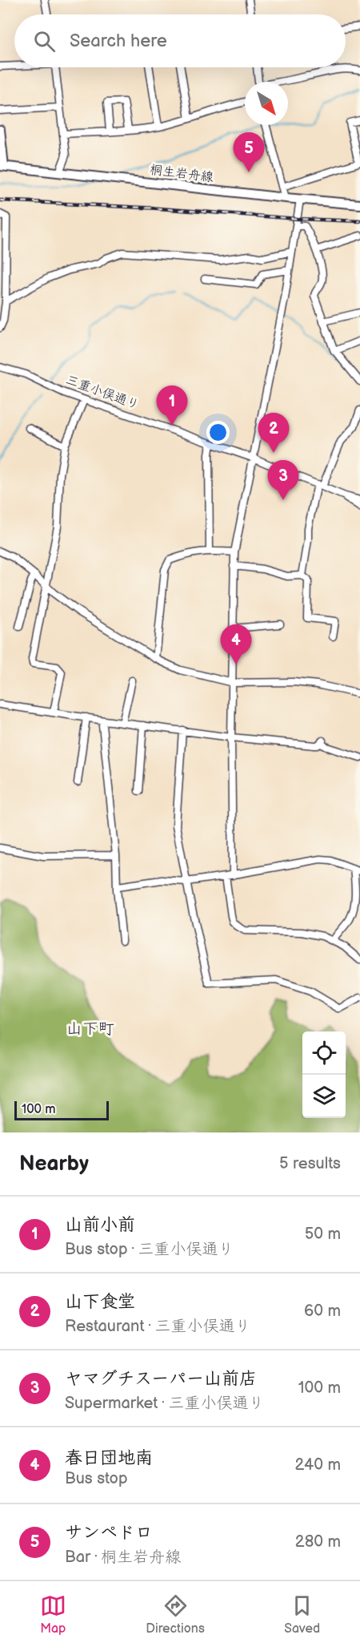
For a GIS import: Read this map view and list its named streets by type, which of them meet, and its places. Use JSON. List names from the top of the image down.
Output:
{
  "streets": {
    "main road": ["桐生岩舟線"],
    "street": ["三重小俣通り"]
  },
  "districts": ["山下町"],
  "scale_bar": "100 m",
  "north": "bottom right",
  "page": {
    "search": "Search here",
    "pins": [
      "5",
      "1",
      "2",
      "3",
      "4"
    ],
    "scale": "100 m",
    "heading": ["Nearby", "5 results"],
    "list": [
      {
        "mark": "1",
        "name": "山前小前",
        "note": "Bus stop · 三重小俣通り",
        "value": "50 m"
      },
      {
        "mark": "2",
        "name": "山下食堂",
        "note": "Restaurant · 三重小俣通り",
        "value": "60 m"
      },
      {
        "mark": "3",
        "name": "ヤマグチスーパー山前店",
        "note": "Supermarket · 三重小俣通り",
        "value": "100 m"
      },
      {
        "mark": "4",
        "name": "春日団地南",
        "note": "Bus stop",
        "value": "240 m"
      },
      {
        "mark": "5",
        "name": "サンペドロ",
        "note": "Bar · 桐生岩舟線",
        "value": "280 m"
      }
    ],
    "nav": ["Map", "Directions", "Saved"]
  }
}
